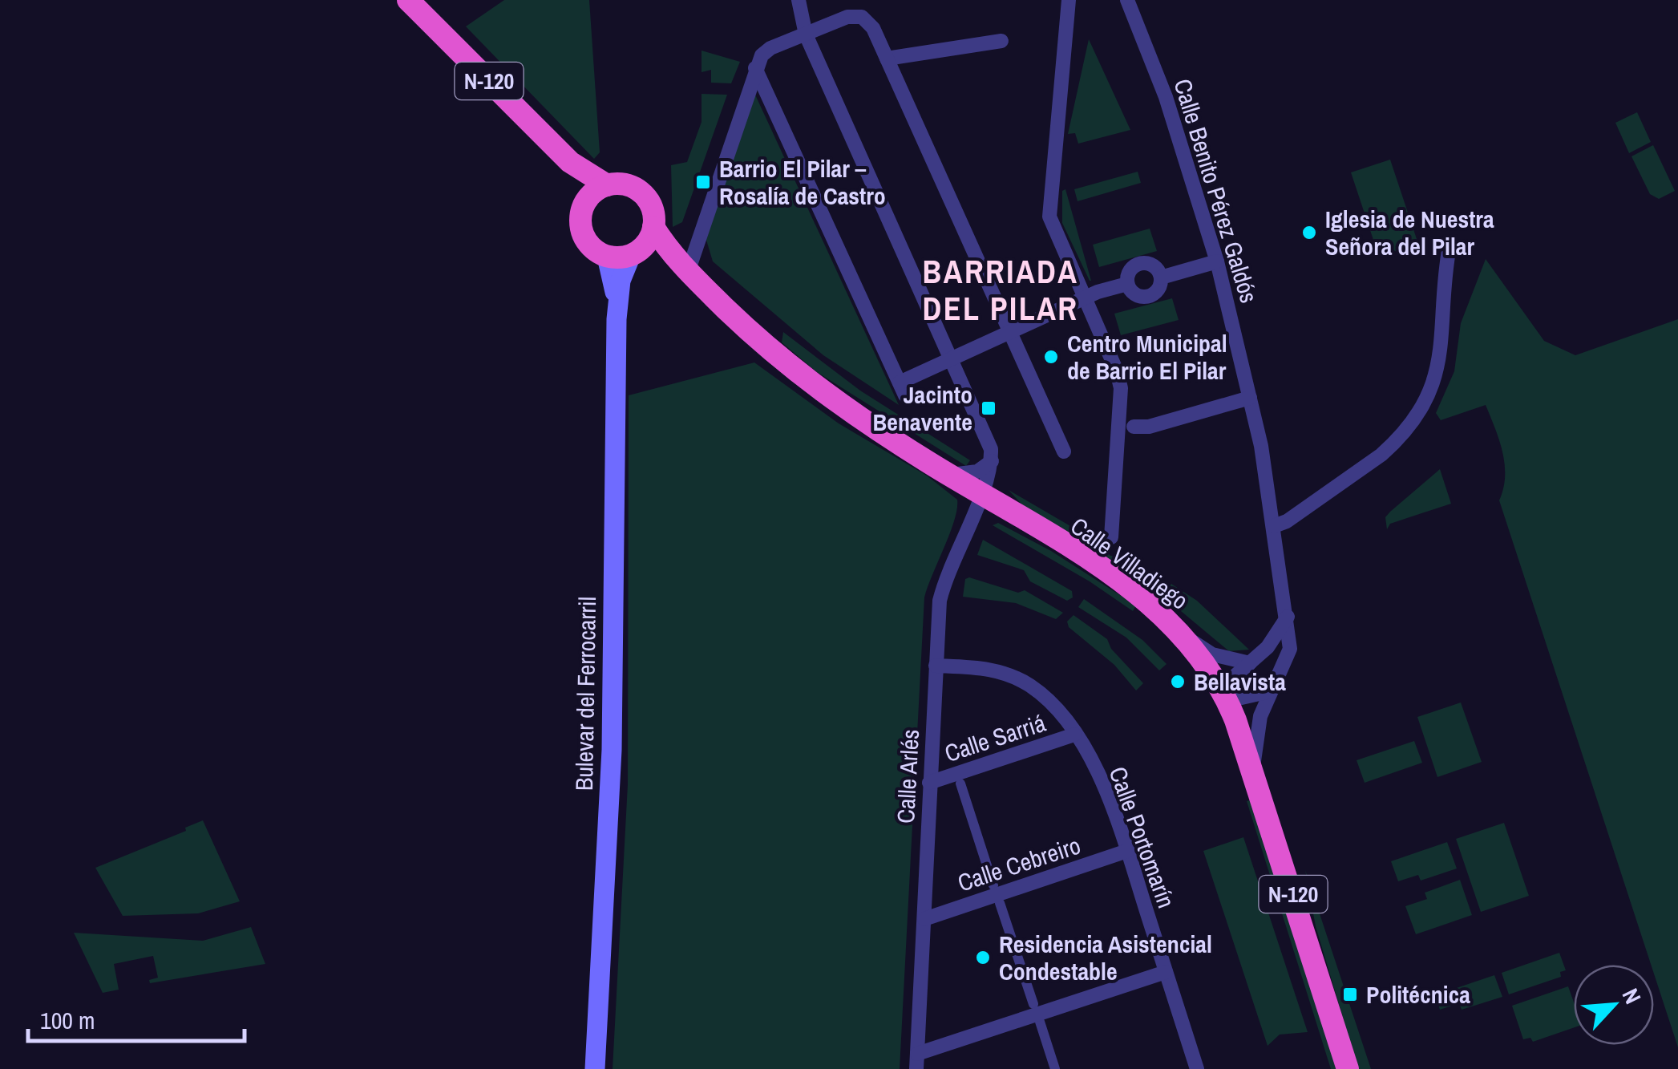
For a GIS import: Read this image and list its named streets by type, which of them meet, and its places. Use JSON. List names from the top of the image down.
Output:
{
  "streets": {
    "highway": ["N-120", "Calle Villadiego"],
    "main road": ["Bulevar del Ferrocarril"],
    "street": [
      "Calle Benito Pérez Galdós",
      "Calle Sarriá",
      "Calle Arlés",
      "Calle Portomarín",
      "Calle Cebreiro"
    ]
  },
  "crossings": [
    ["N-120", "Calle Villadiego"],
    ["N-120", "Bulevar del Ferrocarril"],
    ["Calle Villadiego", "Bulevar del Ferrocarril"],
    ["Calle Villadiego", "Calle Arlés"],
    ["Calle Sarriá", "Calle Arlés"],
    ["Calle Sarriá", "Calle Portomarín"],
    ["Calle Arlés", "Calle Portomarín"],
    ["Calle Arlés", "Calle Cebreiro"],
    ["Calle Portomarín", "Calle Cebreiro"]
  ],
  "districts": ["BARRIADA DEL PILAR"],
  "places": {
    "transit": ["Barrio El Pilar – Rosalía de Castro", "Jacinto Benavente", "Politécnica"],
    "other": [
      "Iglesia de Nuestra Señora del Pilar",
      "Centro Municipal de Barrio El Pilar",
      "Bellavista",
      "Residencia Asistencial Condestable"
    ]
  },
  "scale_bar": "100 m",
  "north": "top right"
}
